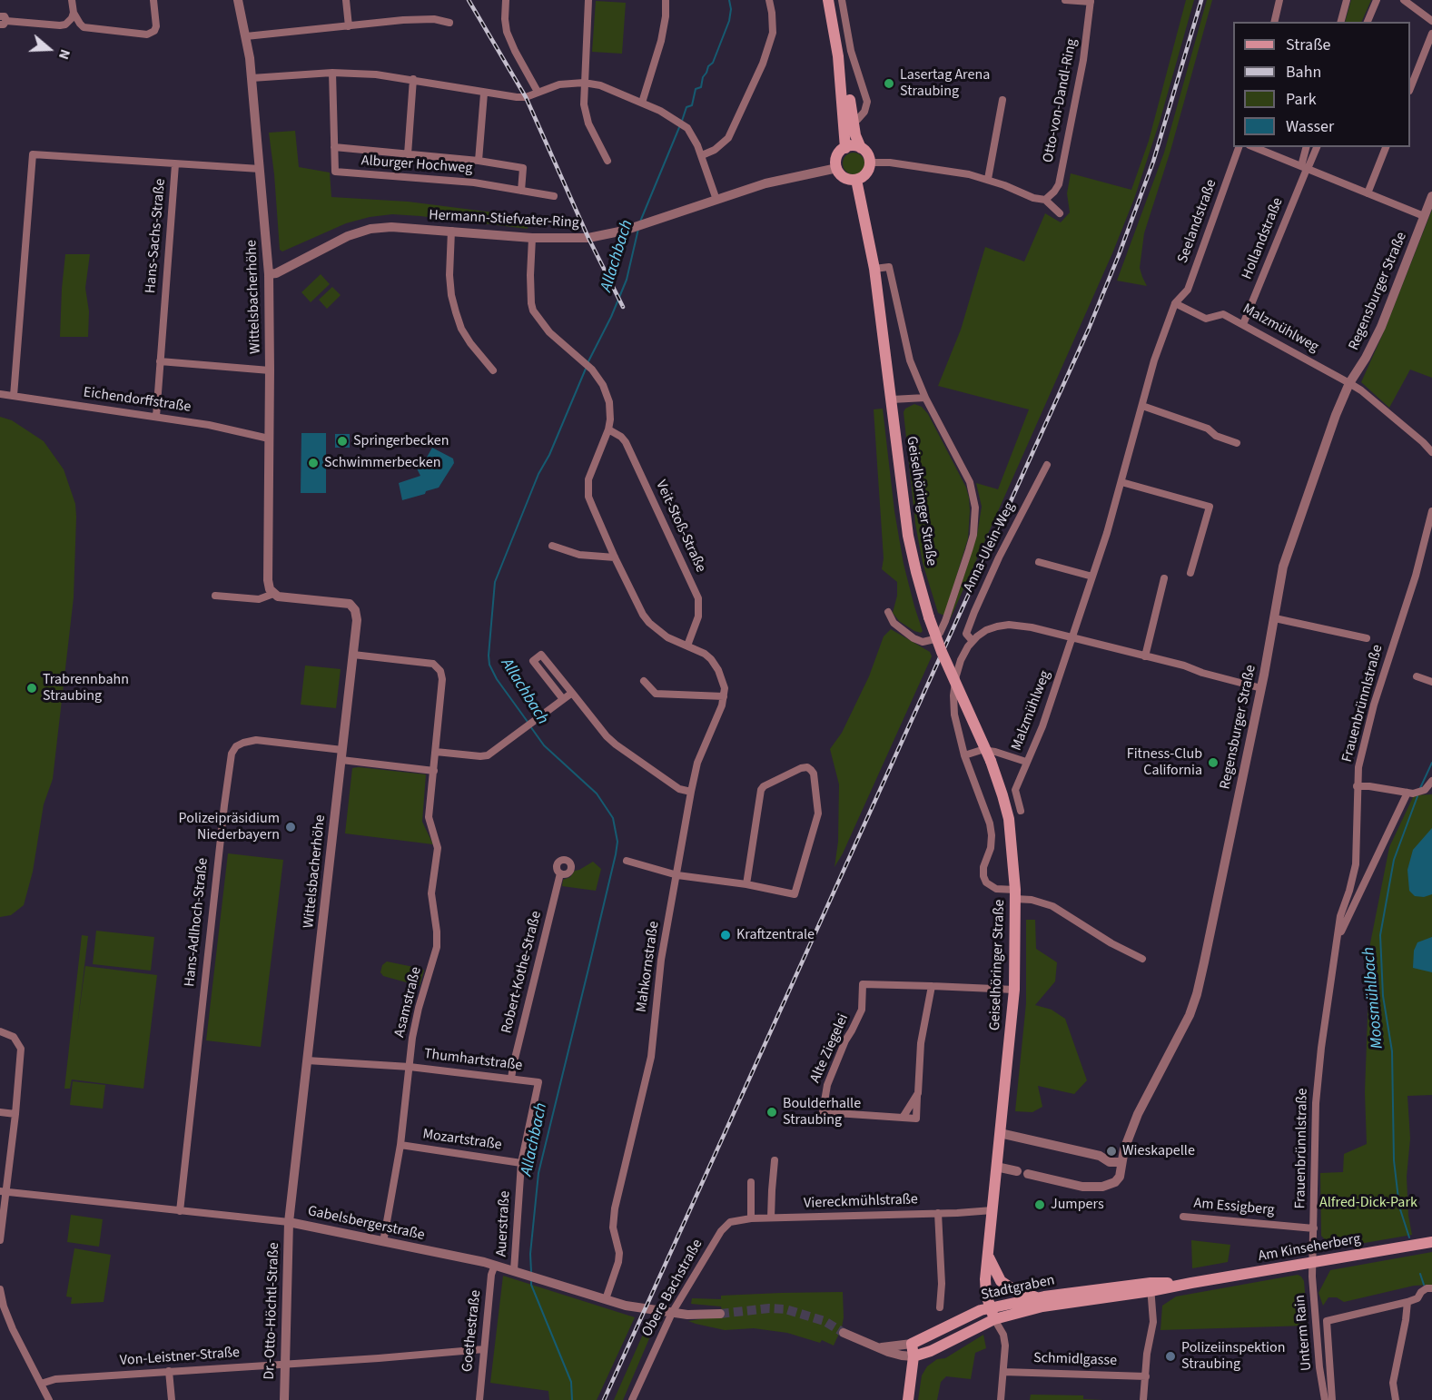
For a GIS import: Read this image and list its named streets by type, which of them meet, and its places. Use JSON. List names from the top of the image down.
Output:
{
  "streets": {
    "main road": ["Geiselhöringer Straße", "Am Kinseherberg", "Stadtgraben"],
    "street": [
      "Otto-von-Dandl-Ring",
      "Alburger Hochweg",
      "Hermann-Stiefvater-Ring",
      "Seelandstraße",
      "Hans-Sachs-Straße",
      "Hollandstraße",
      "Regensburger Straße",
      "Wittelsbacherhöhe",
      "Malzmühlweg",
      "Eichendorffstraße",
      "Veit-Stoß-Straße",
      "Anna-Ulein-Weg",
      "Frauenbrünnlstraße",
      "Hans-Adlhoch-Straße",
      "Mahkornstraße",
      "Robert-Kothe-Straße",
      "Asamstraße",
      "Alte Ziegelei",
      "Thumhartstraße",
      "Mozartstraße",
      "Viereckmühlstraße",
      "Am Essigberg",
      "Gabelsbergerstraße",
      "Auerstraße",
      "Obere Bachstraße",
      "Dr.-Otto-Höchtl-Straße",
      "Goethestraße",
      "Unterm Rain",
      "Von-Leistner-Straße",
      "Schmidlgasse"
    ]
  },
  "crossings": [
    ["Hermann-Stiefvater-Ring", "Wittelsbacherhöhe"],
    ["Hermann-Stiefvater-Ring", "Geiselhöringer Straße"],
    ["Seelandstraße", "Malzmühlweg"],
    ["Hans-Sachs-Straße", "Wittelsbacherhöhe"],
    ["Hans-Sachs-Straße", "Eichendorffstraße"],
    ["Hollandstraße", "Malzmühlweg"],
    ["Regensburger Straße", "Malzmühlweg"],
    ["Wittelsbacherhöhe", "Eichendorffstraße"],
    ["Wittelsbacherhöhe", "Hans-Adlhoch-Straße"],
    ["Wittelsbacherhöhe", "Asamstraße"],
    ["Wittelsbacherhöhe", "Thumhartstraße"],
    ["Wittelsbacherhöhe", "Gabelsbergerstraße"],
    ["Wittelsbacherhöhe", "Dr.-Otto-Höchtl-Straße"],
    ["Geiselhöringer Straße", "Alte Ziegelei"],
    ["Geiselhöringer Straße", "Viereckmühlstraße"],
    ["Geiselhöringer Straße", "Stadtgraben"],
    ["Frauenbrünnlstraße", "Am Essigberg"],
    ["Frauenbrünnlstraße", "Am Kinseherberg"],
    ["Frauenbrünnlstraße", "Unterm Rain"],
    ["Hans-Adlhoch-Straße", "Gabelsbergerstraße"],
    ["Mahkornstraße", "Gabelsbergerstraße"],
    ["Robert-Kothe-Straße", "Thumhartstraße"],
    ["Asamstraße", "Thumhartstraße"],
    ["Asamstraße", "Mozartstraße"],
    ["Asamstraße", "Gabelsbergerstraße"],
    ["Thumhartstraße", "Auerstraße"],
    ["Mozartstraße", "Auerstraße"],
    ["Viereckmühlstraße", "Obere Bachstraße"],
    ["Gabelsbergerstraße", "Auerstraße"],
    ["Gabelsbergerstraße", "Obere Bachstraße"],
    ["Gabelsbergerstraße", "Dr.-Otto-Höchtl-Straße"],
    ["Gabelsbergerstraße", "Goethestraße"],
    ["Am Kinseherberg", "Stadtgraben"],
    ["Am Kinseherberg", "Unterm Rain"],
    ["Dr.-Otto-Höchtl-Straße", "Von-Leistner-Straße"],
    ["Goethestraße", "Von-Leistner-Straße"]
  ],
  "water": ["Allachbach", "Moosmühlbach"],
  "parks": ["Alfred-Dick-Park"],
  "places": [
    "Lasertag Arena Straubing",
    "Springerbecken",
    "Schwimmerbecken",
    "Trabrennbahn Straubing",
    "Fitness-Club California",
    "Polizeipräsidium Niederbayern",
    "Kraftzentrale",
    "Boulderhalle Straubing",
    "Wieskapelle",
    "Jumpers",
    "Polizeiinspektion Straubing"
  ],
  "legend": [
    "Straße",
    "Bahn",
    "Park",
    "Wasser"
  ],
  "north": "right"
}
